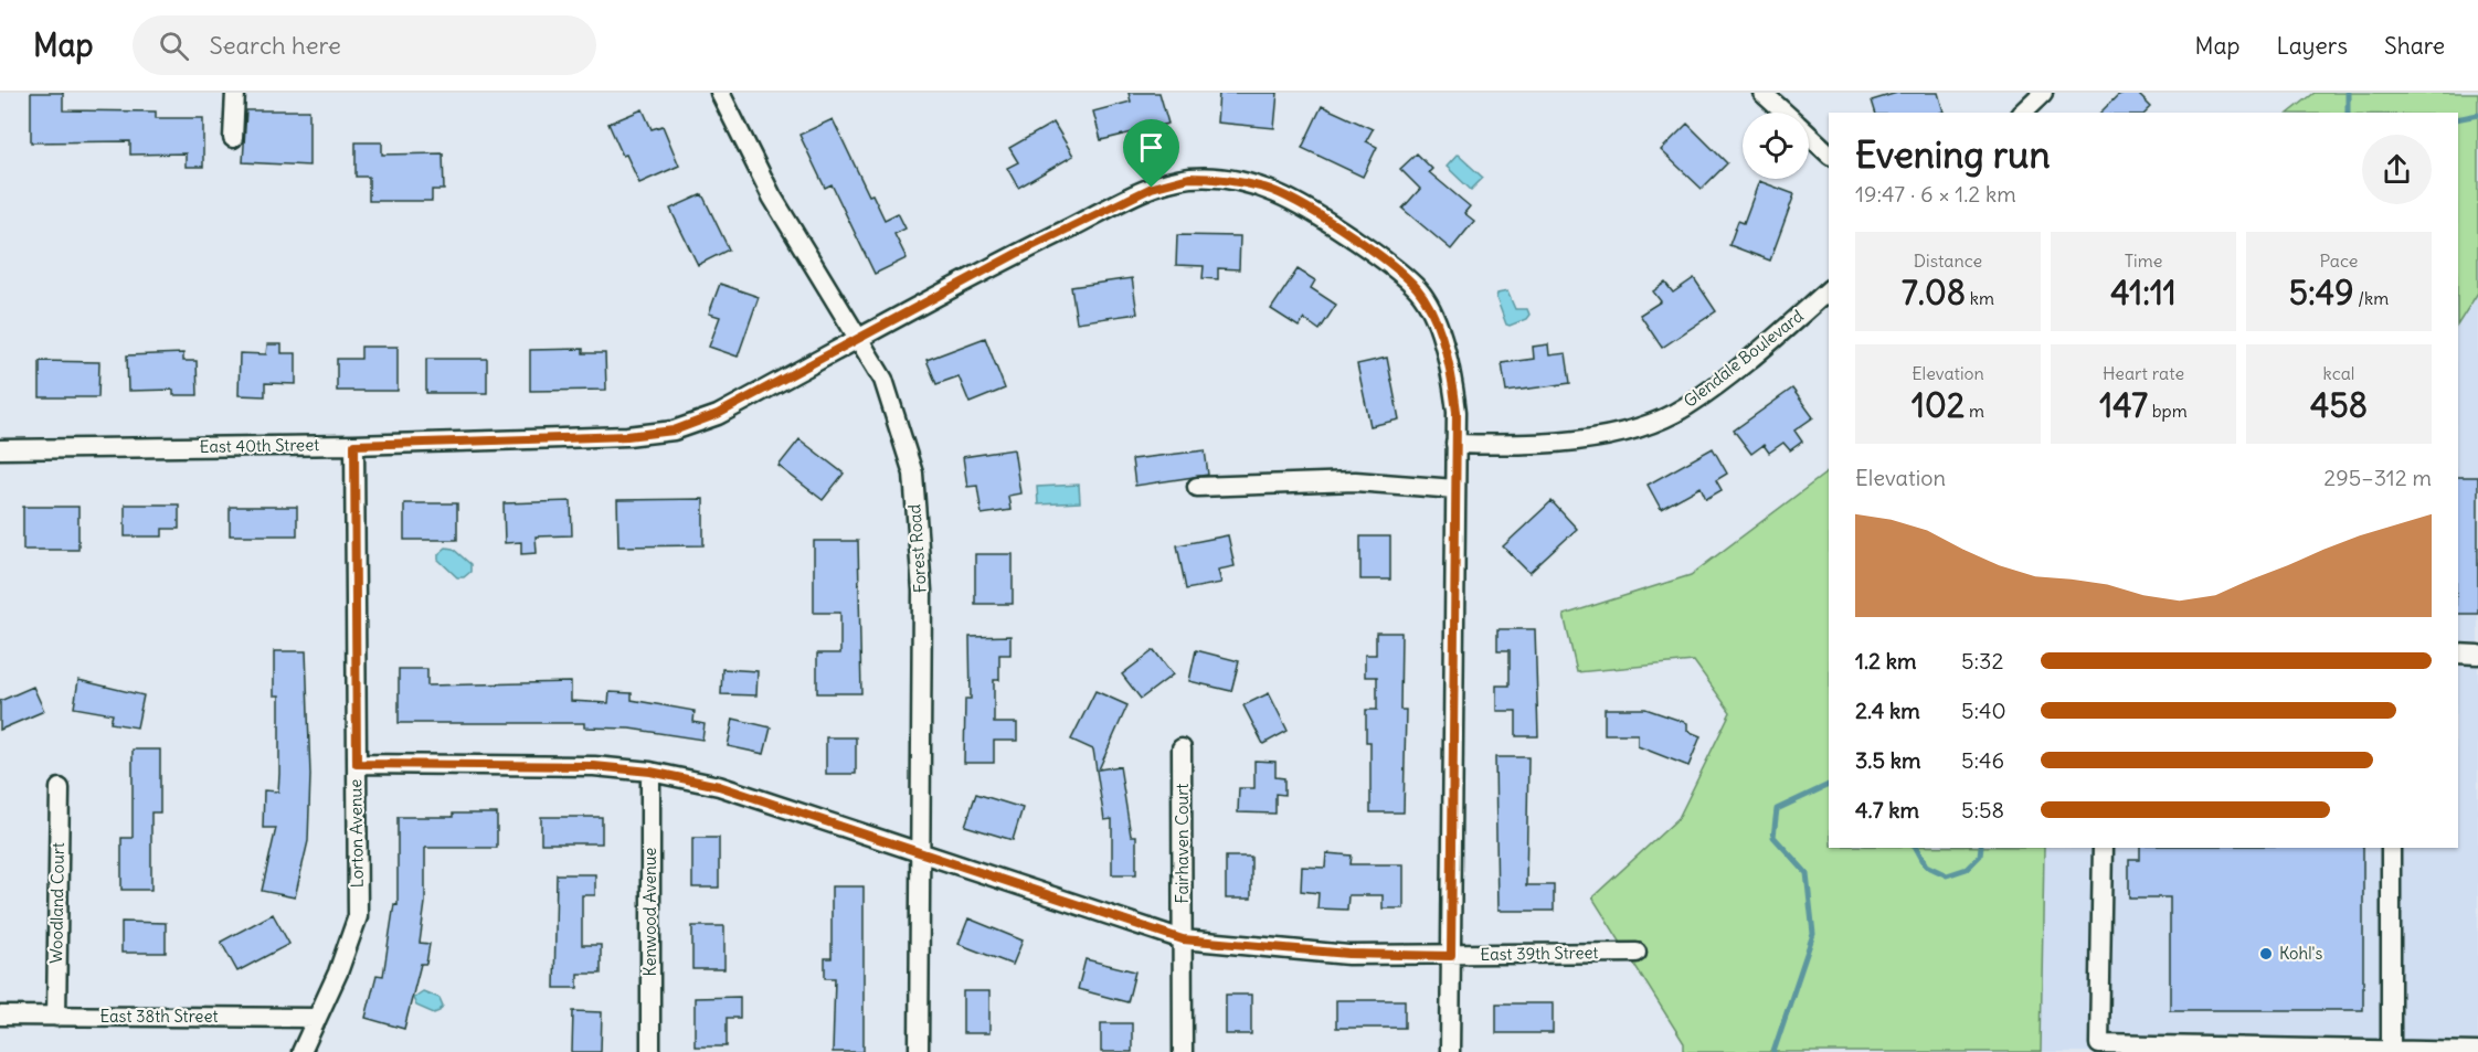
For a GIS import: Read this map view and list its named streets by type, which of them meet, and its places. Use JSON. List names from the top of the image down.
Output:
{
  "streets": {
    "street": [
      "Glendale Boulevard",
      "East 40th Street",
      "Forest Road",
      "Lorton Avenue",
      "Fairhaven Court",
      "Woodland Court",
      "Kenwood Avenue",
      "East 39th Street",
      "East 38th Street"
    ]
  },
  "crossings": [
    ["Glendale Boulevard", "East 40th Street"],
    ["East 40th Street", "Forest Road"],
    ["East 40th Street", "Lorton Avenue"],
    ["East 40th Street", "East 39th Street"],
    ["Forest Road", "East 39th Street"],
    ["Lorton Avenue", "East 39th Street"],
    ["Lorton Avenue", "East 38th Street"],
    ["Fairhaven Court", "East 39th Street"],
    ["Woodland Court", "East 38th Street"],
    ["Kenwood Avenue", "East 39th Street"]
  ],
  "places": ["Kohl's"],
  "page": {
    "header": "Map",
    "search": "Search here",
    "nav": ["Map", "Layers", "Share"],
    "heading": ["Evening run", "19:47 · 6 × 1.2 km"],
    "stats": [
      ["Distance", "7.08 km"],
      ["Time", "41:11"],
      ["Pace", "5:49 /km"],
      ["Elevation", "102 m"],
      ["Heart rate", "147 bpm"],
      ["kcal", "458"]
    ],
    "chart": ["Elevation", "295–312 m"],
    "list": [
      {
        "name": "1.2 km",
        "note": "5:32"
      },
      {
        "name": "2.4 km",
        "note": "5:40"
      },
      {
        "name": "3.5 km",
        "note": "5:46"
      },
      {
        "name": "4.7 km",
        "note": "5:58"
      }
    ]
  }
}
